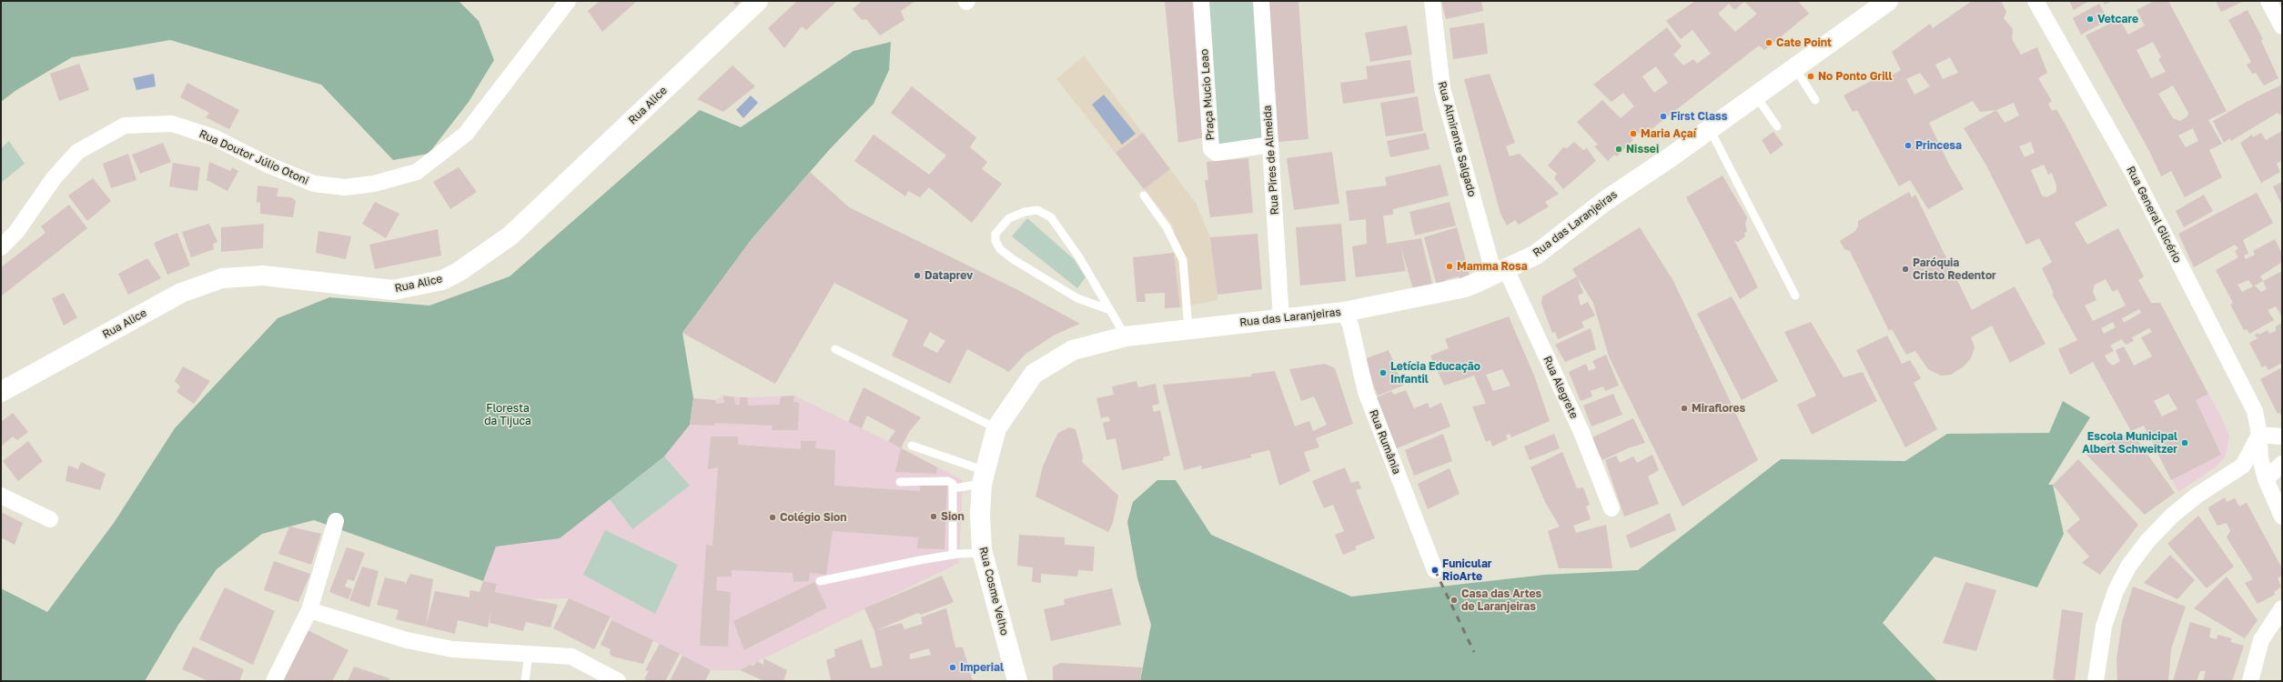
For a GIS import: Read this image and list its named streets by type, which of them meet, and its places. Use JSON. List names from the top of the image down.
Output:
{
  "streets": {
    "main road": ["Rua Alice", "Rua das Laranjeiras", "Rua Cosme Velho"],
    "street": [
      "Praça Mucio Leao",
      "Rua Almirante Salgado",
      "Rua Doutor Júlio Otoni",
      "Rua Pires de Almeida",
      "Rua General Glicério",
      "Rua Alegrete",
      "Rua Rumânia"
    ]
  },
  "crossings": [
    ["Praça Mucio Leao", "Rua Pires de Almeida"],
    ["Rua Almirante Salgado", "Rua das Laranjeiras"],
    ["Rua Almirante Salgado", "Rua Alegrete"],
    ["Rua Pires de Almeida", "Rua das Laranjeiras"],
    ["Rua das Laranjeiras", "Rua Alegrete"],
    ["Rua das Laranjeiras", "Rua Rumânia"],
    ["Rua das Laranjeiras", "Rua Cosme Velho"]
  ],
  "parks": ["Floresta da Tijuca"],
  "places": [
    "Vetcare",
    "Cate Point",
    "No Ponto Grill",
    "First Class",
    "Maria Açaí",
    "Princesa",
    "Nissei",
    "Mamma Rosa",
    "Paróquia Cristo Redentor",
    "Dataprev",
    "Letícia Educação Infantil",
    "Miraflores",
    "Escola Municipal Albert Schweitzer",
    "Sion",
    "Colégio Sion",
    "Funicular RioArte",
    "Casa das Artes de Laranjeiras",
    "Imperial"
  ]
}
